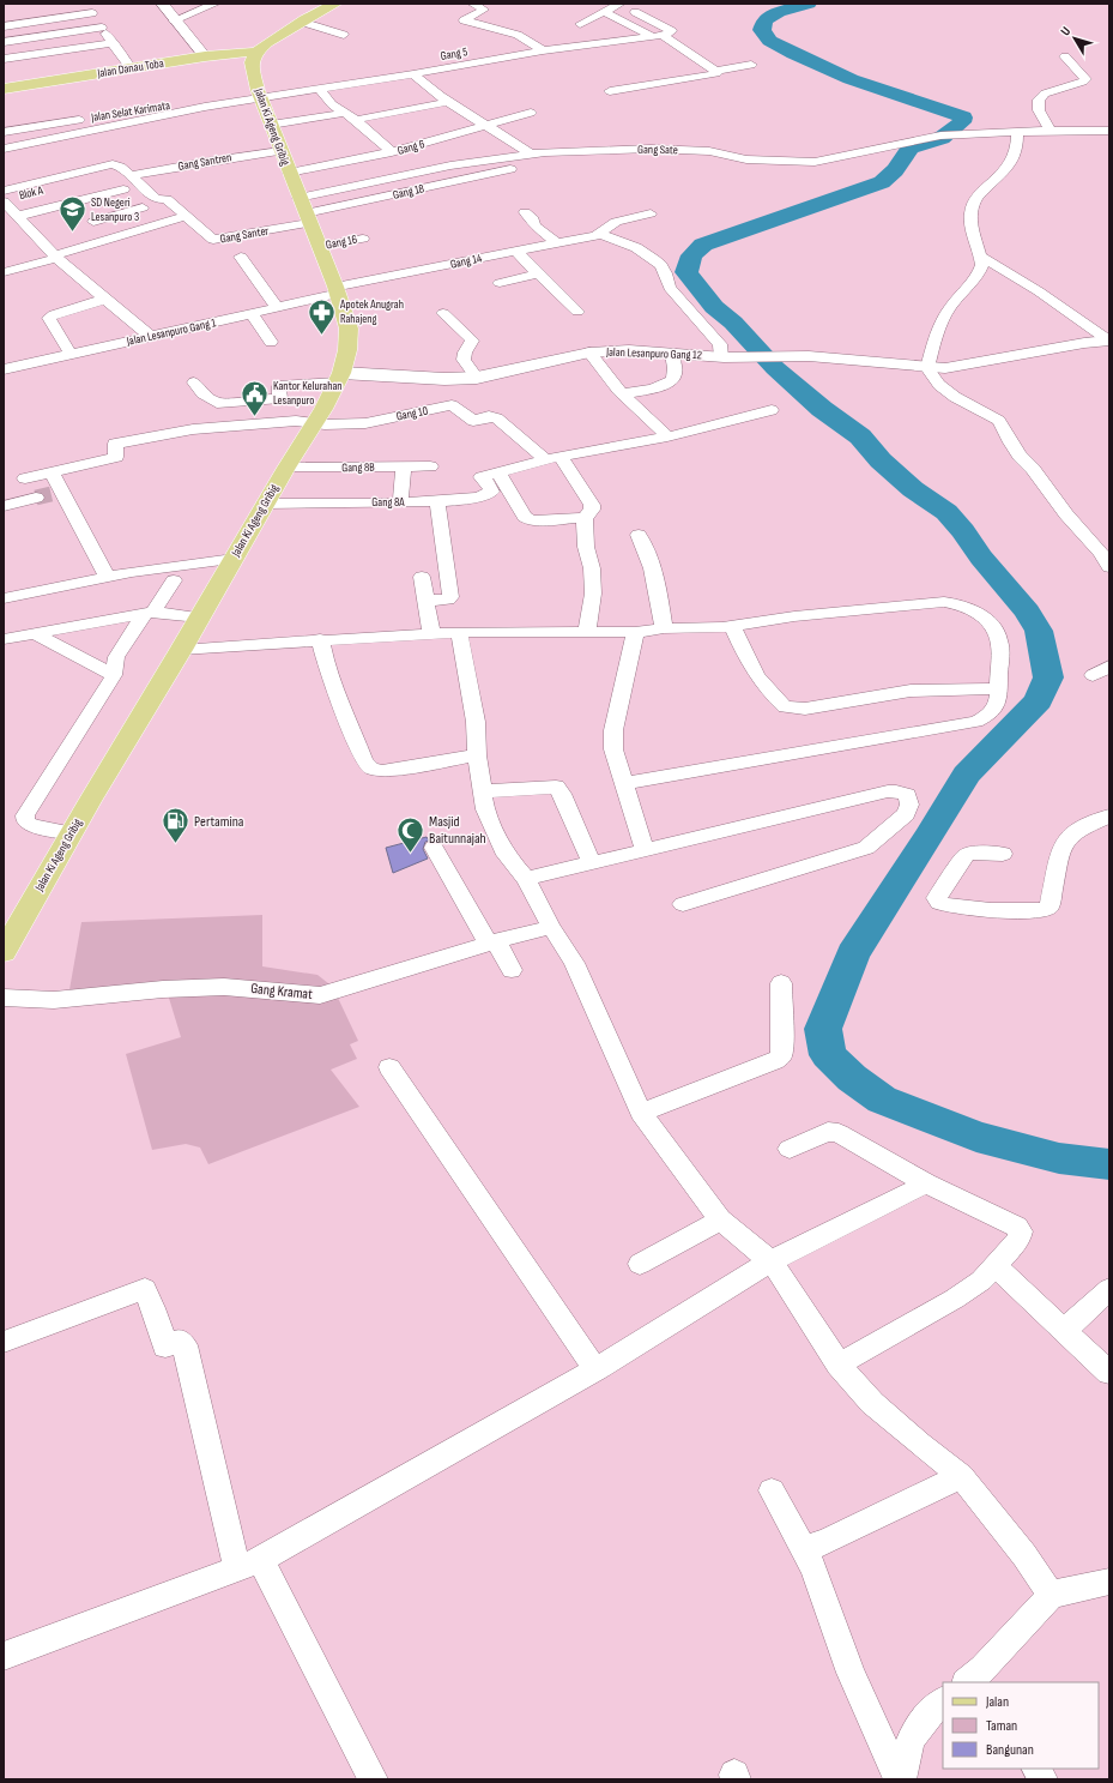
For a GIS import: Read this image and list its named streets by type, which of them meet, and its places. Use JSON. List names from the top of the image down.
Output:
{
  "streets": {
    "main road": ["Jalan Danau Toba", "Jalan Ki Ageng Gribig"],
    "street": [
      "Gang 5",
      "Jalan Selat Karimata",
      "Gang 6",
      "Gang Sate",
      "Gang Santren",
      "Gang 18",
      "Blok A",
      "Gang Santer",
      "Gang 16",
      "Gang 14",
      "Jalan Lesanpuro Gang 1",
      "Jalan Lesanpuro Gang 12",
      "Gang 10",
      "Gang 8B",
      "Gang 8A",
      "Gang Kramat"
    ]
  },
  "crossings": [
    ["Gang 5", "Jalan Selat Karimata"],
    ["Gang 5", "Jalan Ki Ageng Gribig"],
    ["Jalan Danau Toba", "Jalan Ki Ageng Gribig"],
    ["Jalan Ki Ageng Gribig", "Gang 6"],
    ["Jalan Ki Ageng Gribig", "Gang Sate"],
    ["Jalan Ki Ageng Gribig", "Gang Santren"],
    ["Jalan Ki Ageng Gribig", "Gang 18"],
    ["Jalan Ki Ageng Gribig", "Gang Santer"],
    ["Jalan Ki Ageng Gribig", "Gang 16"],
    ["Jalan Ki Ageng Gribig", "Gang 14"],
    ["Jalan Ki Ageng Gribig", "Jalan Lesanpuro Gang 1"],
    ["Jalan Ki Ageng Gribig", "Jalan Lesanpuro Gang 12"],
    ["Jalan Ki Ageng Gribig", "Gang 10"],
    ["Jalan Ki Ageng Gribig", "Gang 8B"],
    ["Jalan Ki Ageng Gribig", "Gang 8A"],
    ["Gang Sate", "Gang 18"],
    ["Gang Sate", "Gang Santer"],
    ["Gang Santren", "Gang Santer"],
    ["Gang 18", "Gang Santer"],
    ["Gang 14", "Jalan Lesanpuro Gang 1"]
  ],
  "places": {
    "school or university": ["SD Negeri Lesanpuro 3"],
    "pharmacy": ["Apotek Anugrah Rahajeng"],
    "public building": ["Kantor Kelurahan Lesanpuro"],
    "fuel station": ["Pertamina"],
    "mosque": ["Masjid Baitunnajah"]
  },
  "legend": ["Jalan", "Taman", "Bangunan"],
  "north": "top left"
}
